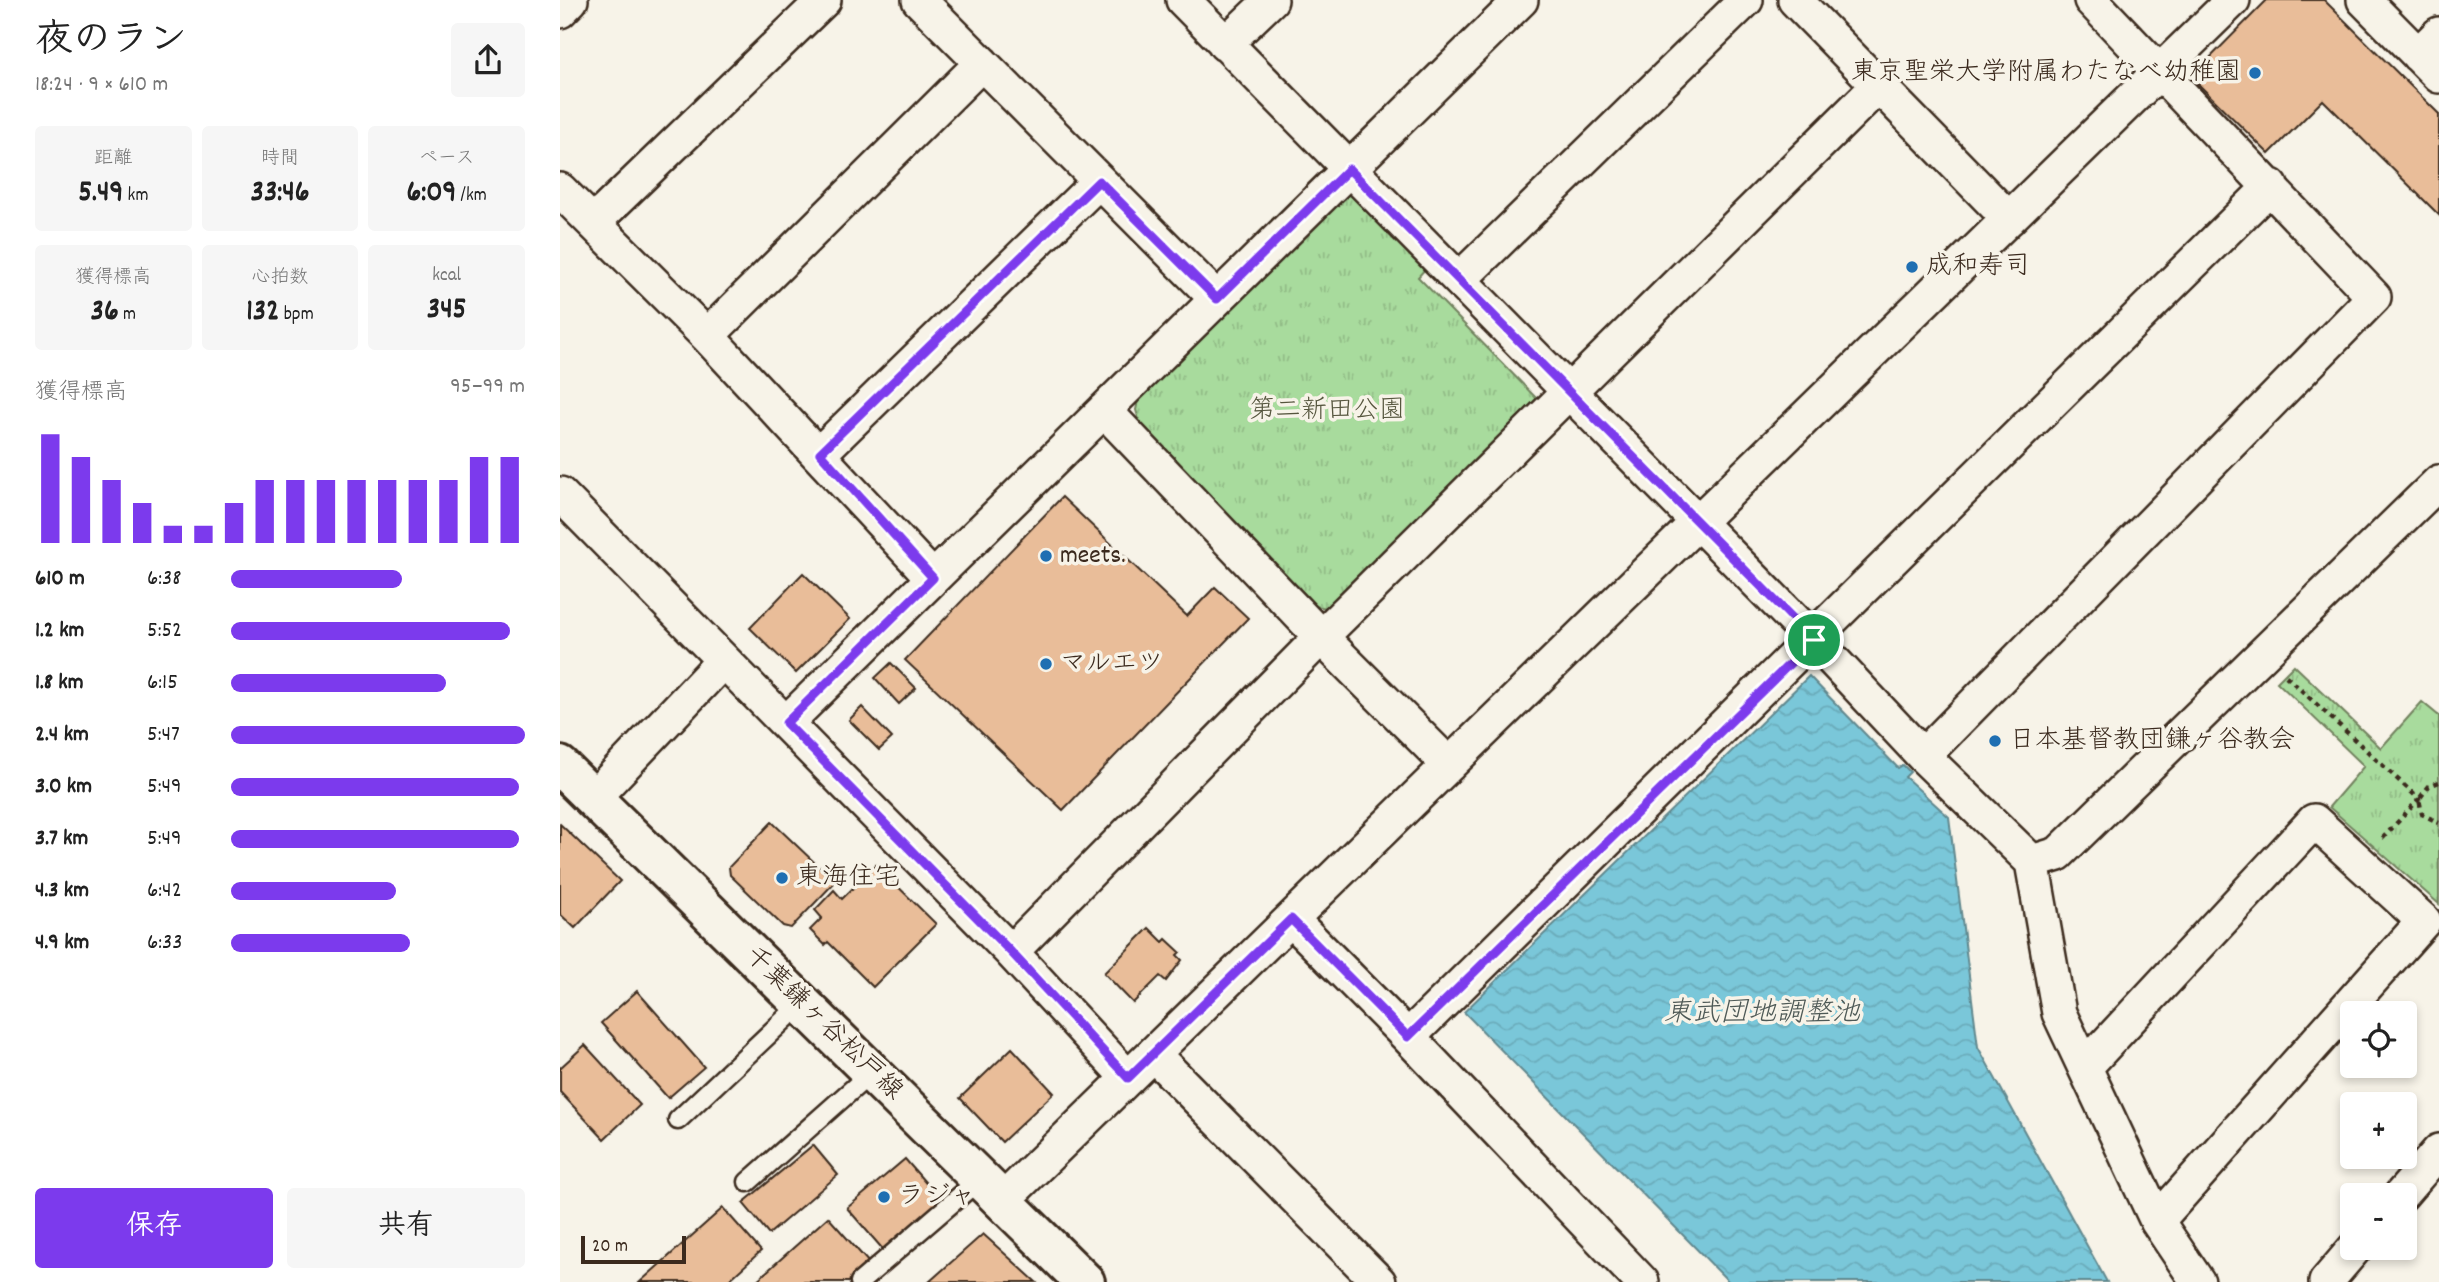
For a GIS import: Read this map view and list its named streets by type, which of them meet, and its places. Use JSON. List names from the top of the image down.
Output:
{
  "streets": {
    "main road": ["千葉鎌ヶ谷松戸線"]
  },
  "water": ["東武団地調整池"],
  "parks": ["第二新田公園"],
  "places": [
    "東京聖栄大学附属わたなべ幼稚園",
    "成和寿司",
    "meets.",
    "マルエツ",
    "日本基督教団鎌ヶ谷教会",
    "東海住宅",
    "ラジャ"
  ],
  "scale_bar": "20 m",
  "page": {
    "heading": ["夜のラン", "18:24 · 9 × 610 m"],
    "stats": [
      ["距離", "5.49 km"],
      ["時間", "33:46"],
      ["ペース", "6:09 /km"],
      ["獲得標高", "36 m"],
      ["心拍数", "132 bpm"],
      ["kcal", "345"]
    ],
    "chart": ["獲得標高", "95–99 m"],
    "list": [
      {
        "name": "610 m",
        "note": "6:38"
      },
      {
        "name": "1.2 km",
        "note": "5:52"
      },
      {
        "name": "1.8 km",
        "note": "6:15"
      },
      {
        "name": "2.4 km",
        "note": "5:47"
      },
      {
        "name": "3.0 km",
        "note": "5:49"
      },
      {
        "name": "3.7 km",
        "note": "5:49"
      },
      {
        "name": "4.3 km",
        "note": "6:42"
      },
      {
        "name": "4.9 km",
        "note": "6:33"
      }
    ],
    "map_buttons": ["+", "−"],
    "buttons": ["保存", "共有"],
    "scale": "20 m"
  }
}
